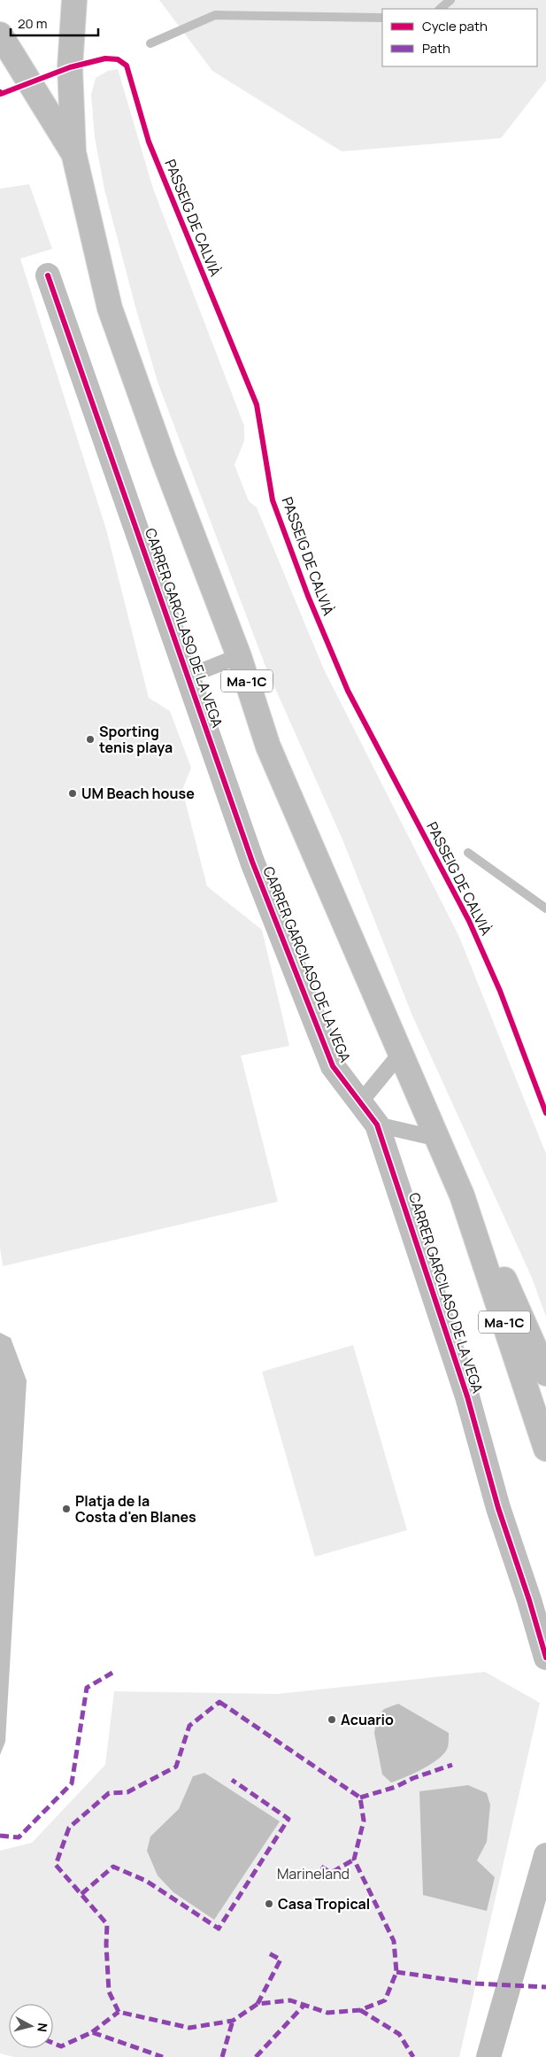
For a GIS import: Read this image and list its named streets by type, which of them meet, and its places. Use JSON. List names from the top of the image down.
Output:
{
  "streets": {
    "main road": ["CARRER GARCILASO DE LA VEGA", "Ma-1C"],
    "cycle path": ["PASSEIG DE CALVIÀ"]
  },
  "parks": ["Marineland"],
  "places": [
    "Sporting tenis playa",
    "UM Beach house",
    "Platja de la Costa d'en Blanes",
    "Acuario",
    "Casa Tropical"
  ],
  "legend": ["Cycle path", "Path"],
  "scale_bar": "20 m",
  "north": "right"
}
